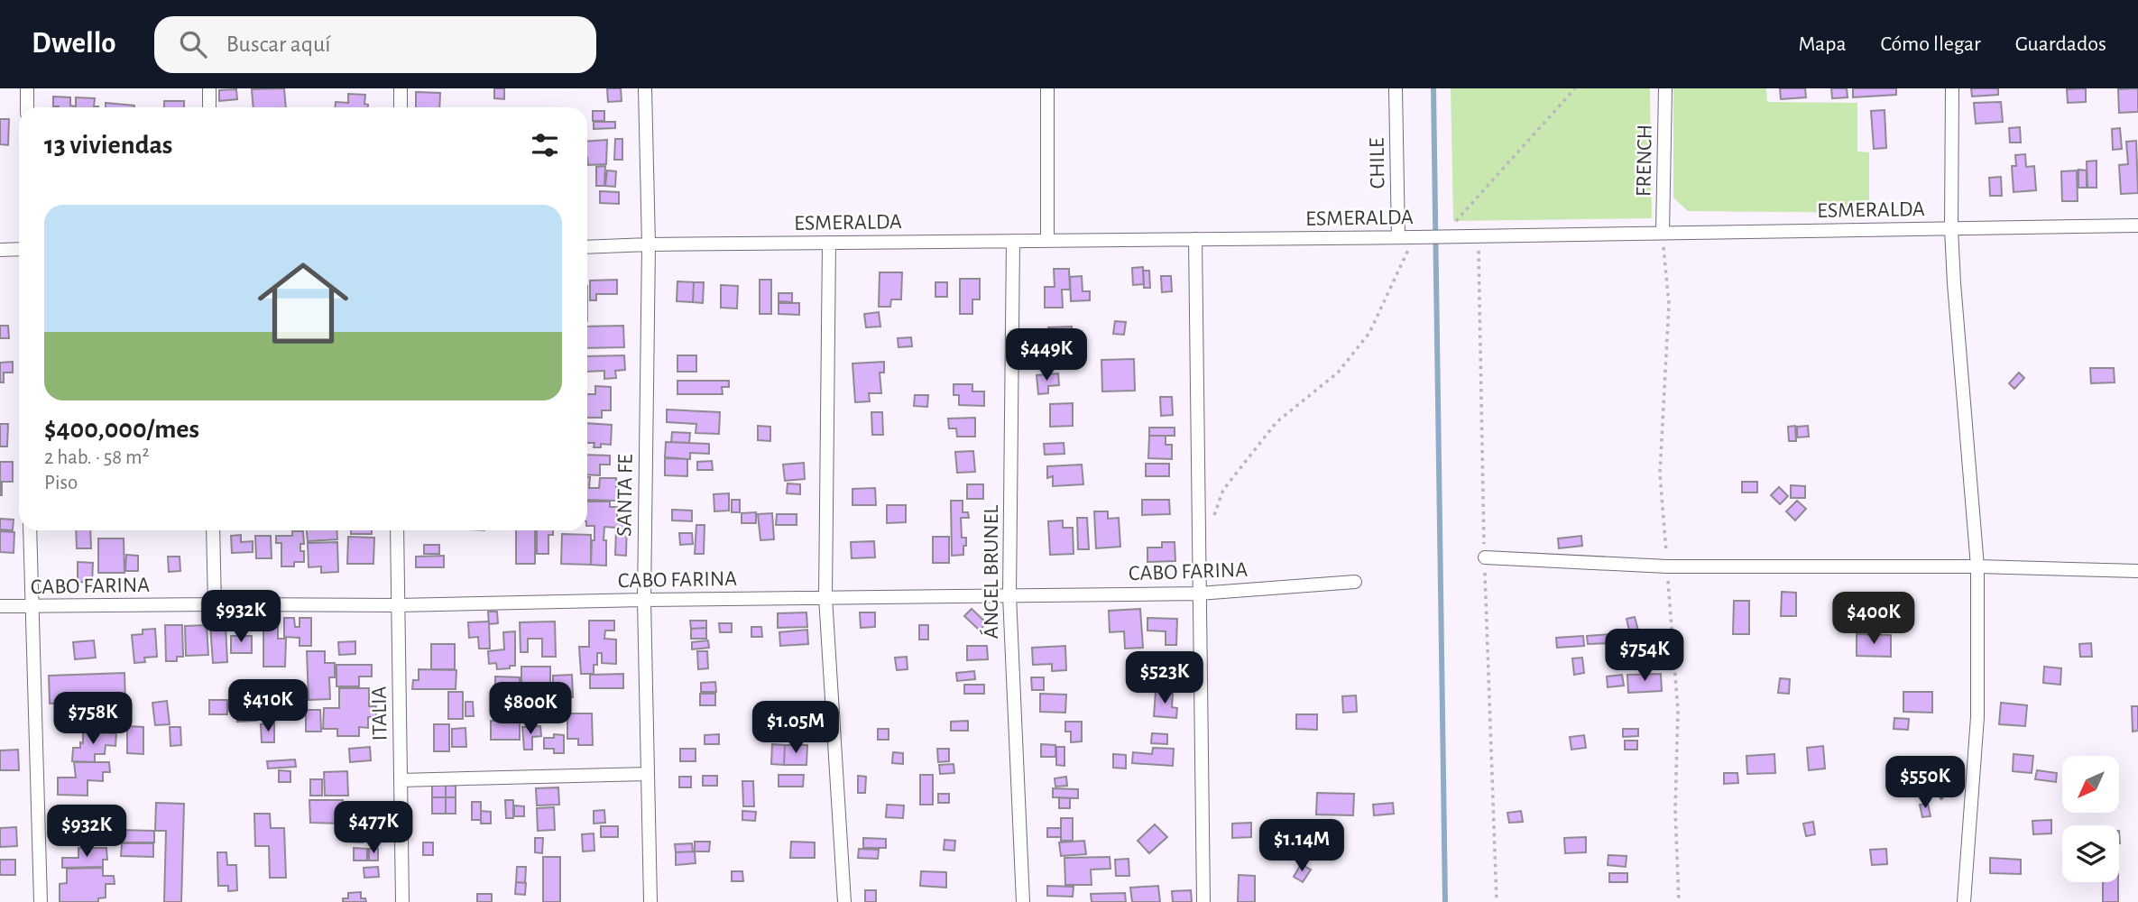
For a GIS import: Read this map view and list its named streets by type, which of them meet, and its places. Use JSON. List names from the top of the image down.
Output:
{
  "streets": {
    "street": [
      "FRENCH",
      "CHILE",
      "ESMERALDA",
      "SANTA FE",
      "CABO FARINA",
      "ÁNGEL BRUNEL",
      "ITALIA"
    ]
  },
  "crossings": [
    ["FRENCH", "ESMERALDA"],
    ["CHILE", "ESMERALDA"],
    ["ESMERALDA", "SANTA FE"],
    ["ESMERALDA", "ÁNGEL BRUNEL"],
    ["SANTA FE", "CABO FARINA"],
    ["CABO FARINA", "ÁNGEL BRUNEL"],
    ["CABO FARINA", "ITALIA"]
  ],
  "north": "bottom left",
  "page": {
    "header": "Dwello",
    "search": "Buscar aquí",
    "nav": ["Mapa", "Cómo llegar", "Guardados"],
    "heading": "13 viviendas",
    "list": [
      {
        "name": "$400,000/mes",
        "note": "2 hab. · 58 m² · Piso"
      }
    ],
    "price": [
      "$449K",
      "$932K",
      "$400K",
      "$754K",
      "$523K",
      "$410K",
      "$800K",
      "$758K",
      "$1.05M",
      "$550K",
      "$477K",
      "$932K",
      "$1.14M"
    ]
  }
}
